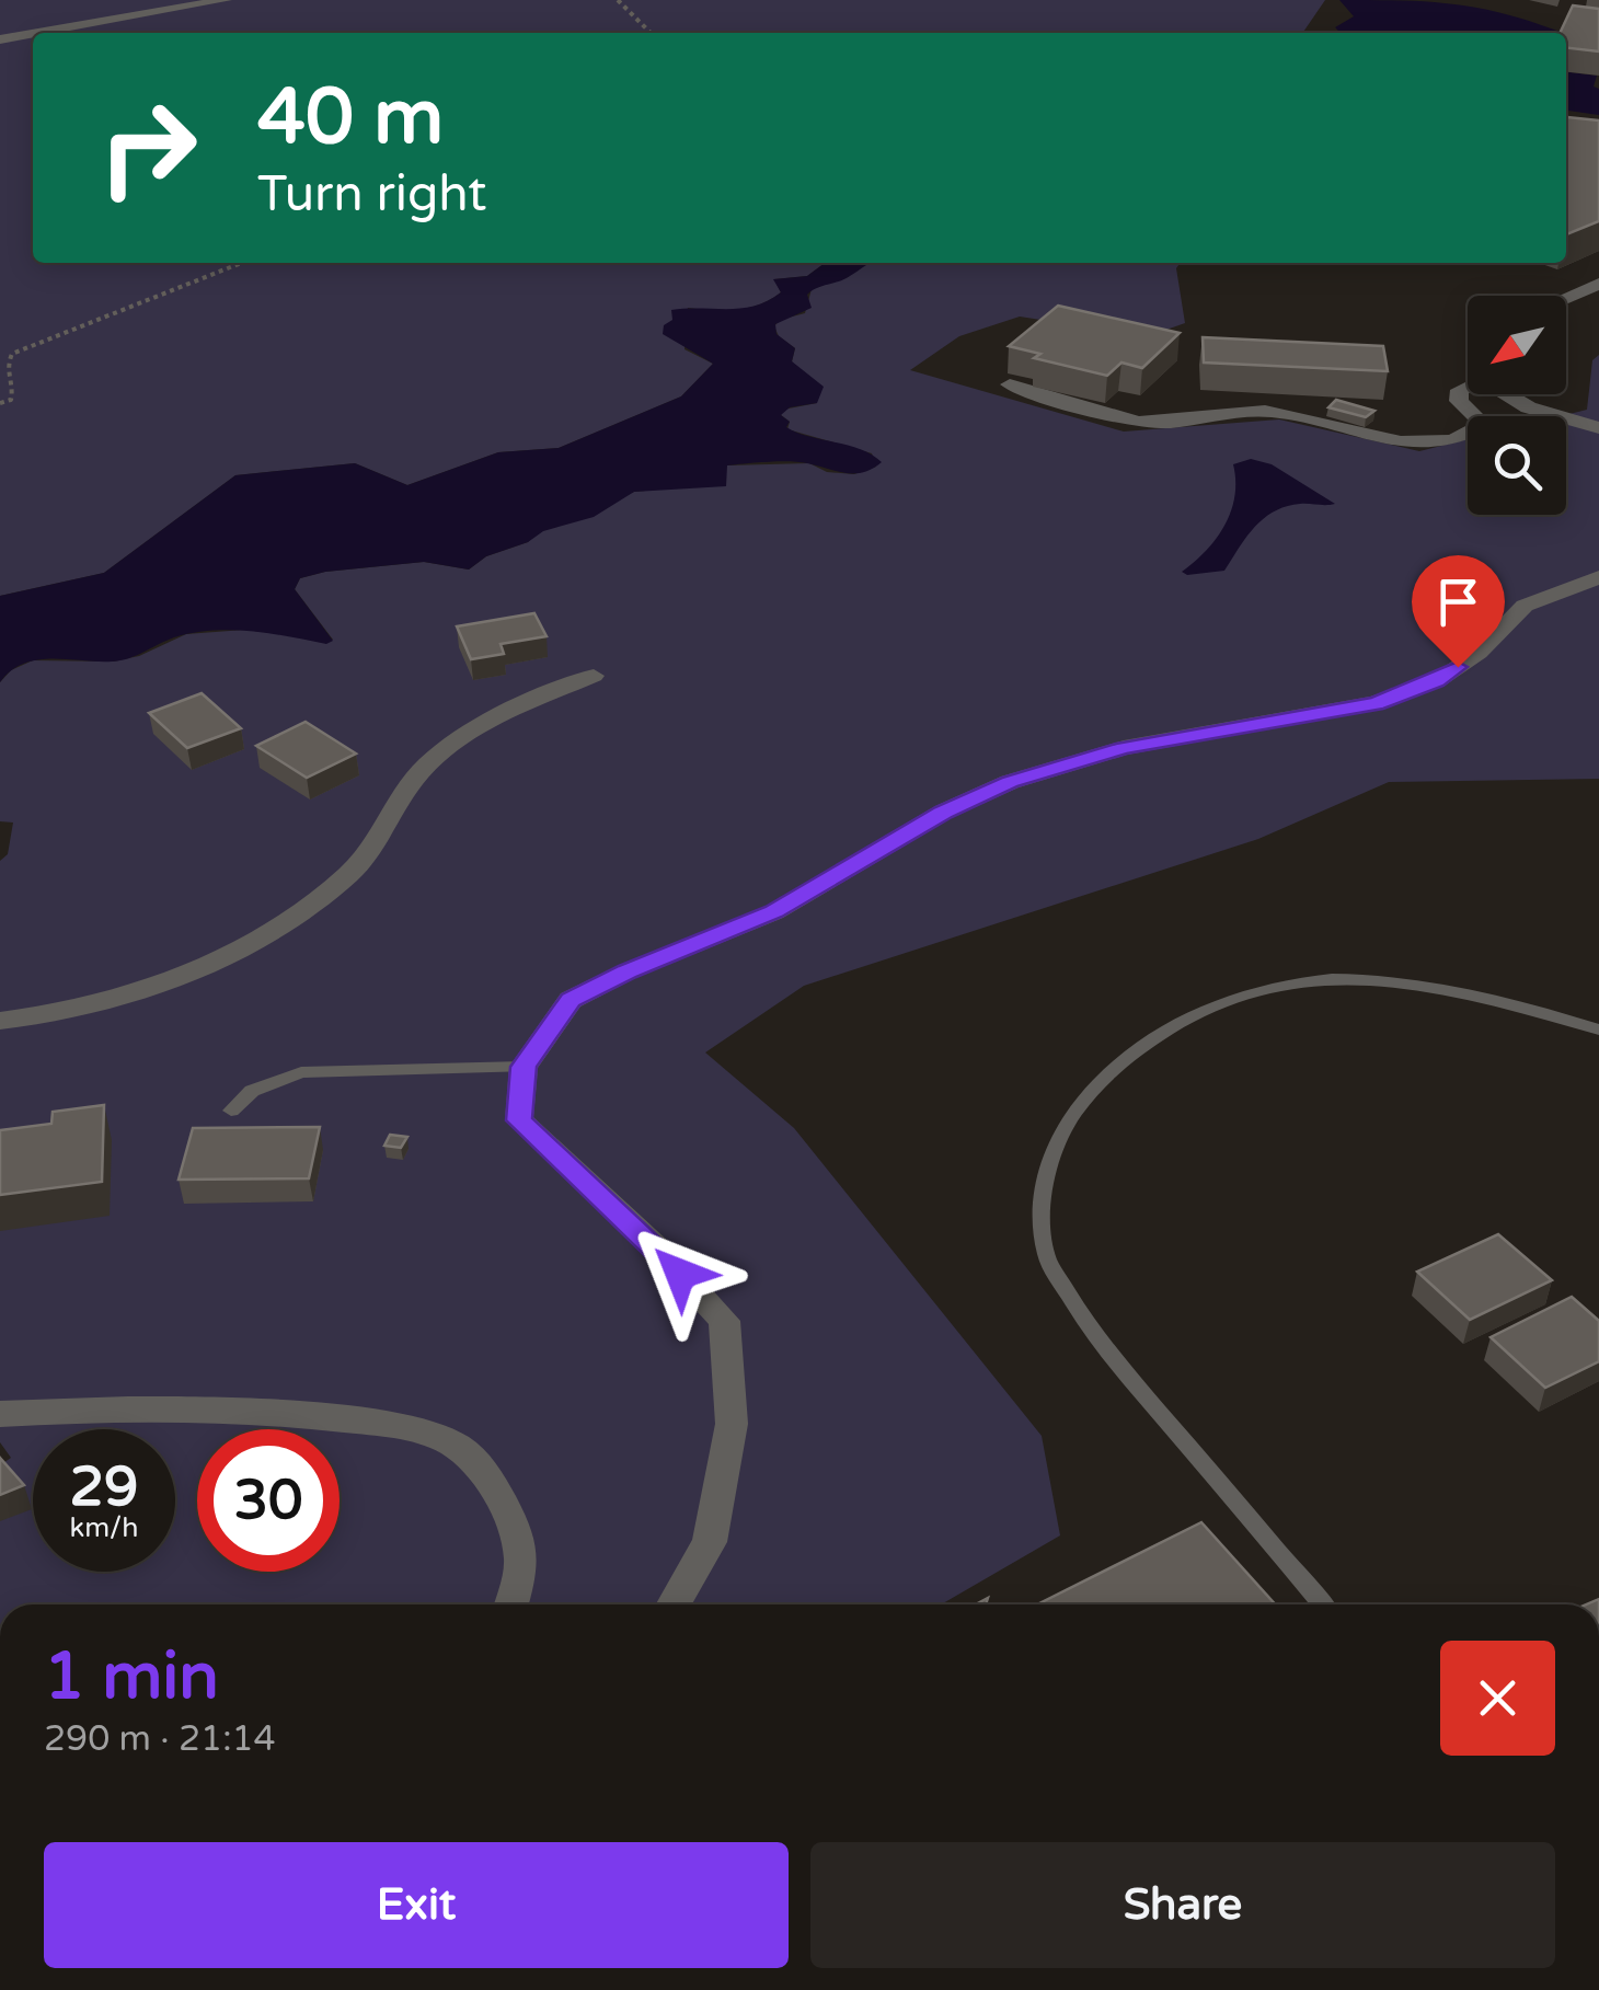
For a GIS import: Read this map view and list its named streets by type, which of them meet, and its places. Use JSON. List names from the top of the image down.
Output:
{
  "north": "bottom left",
  "page": {
    "turn": ["40 m", "Turn right"],
    "speed": "29 km/h",
    "limit": "30",
    "heading": ["1 min", "290 m · 21:14"],
    "buttons": ["Exit", "Share"]
  }
}
